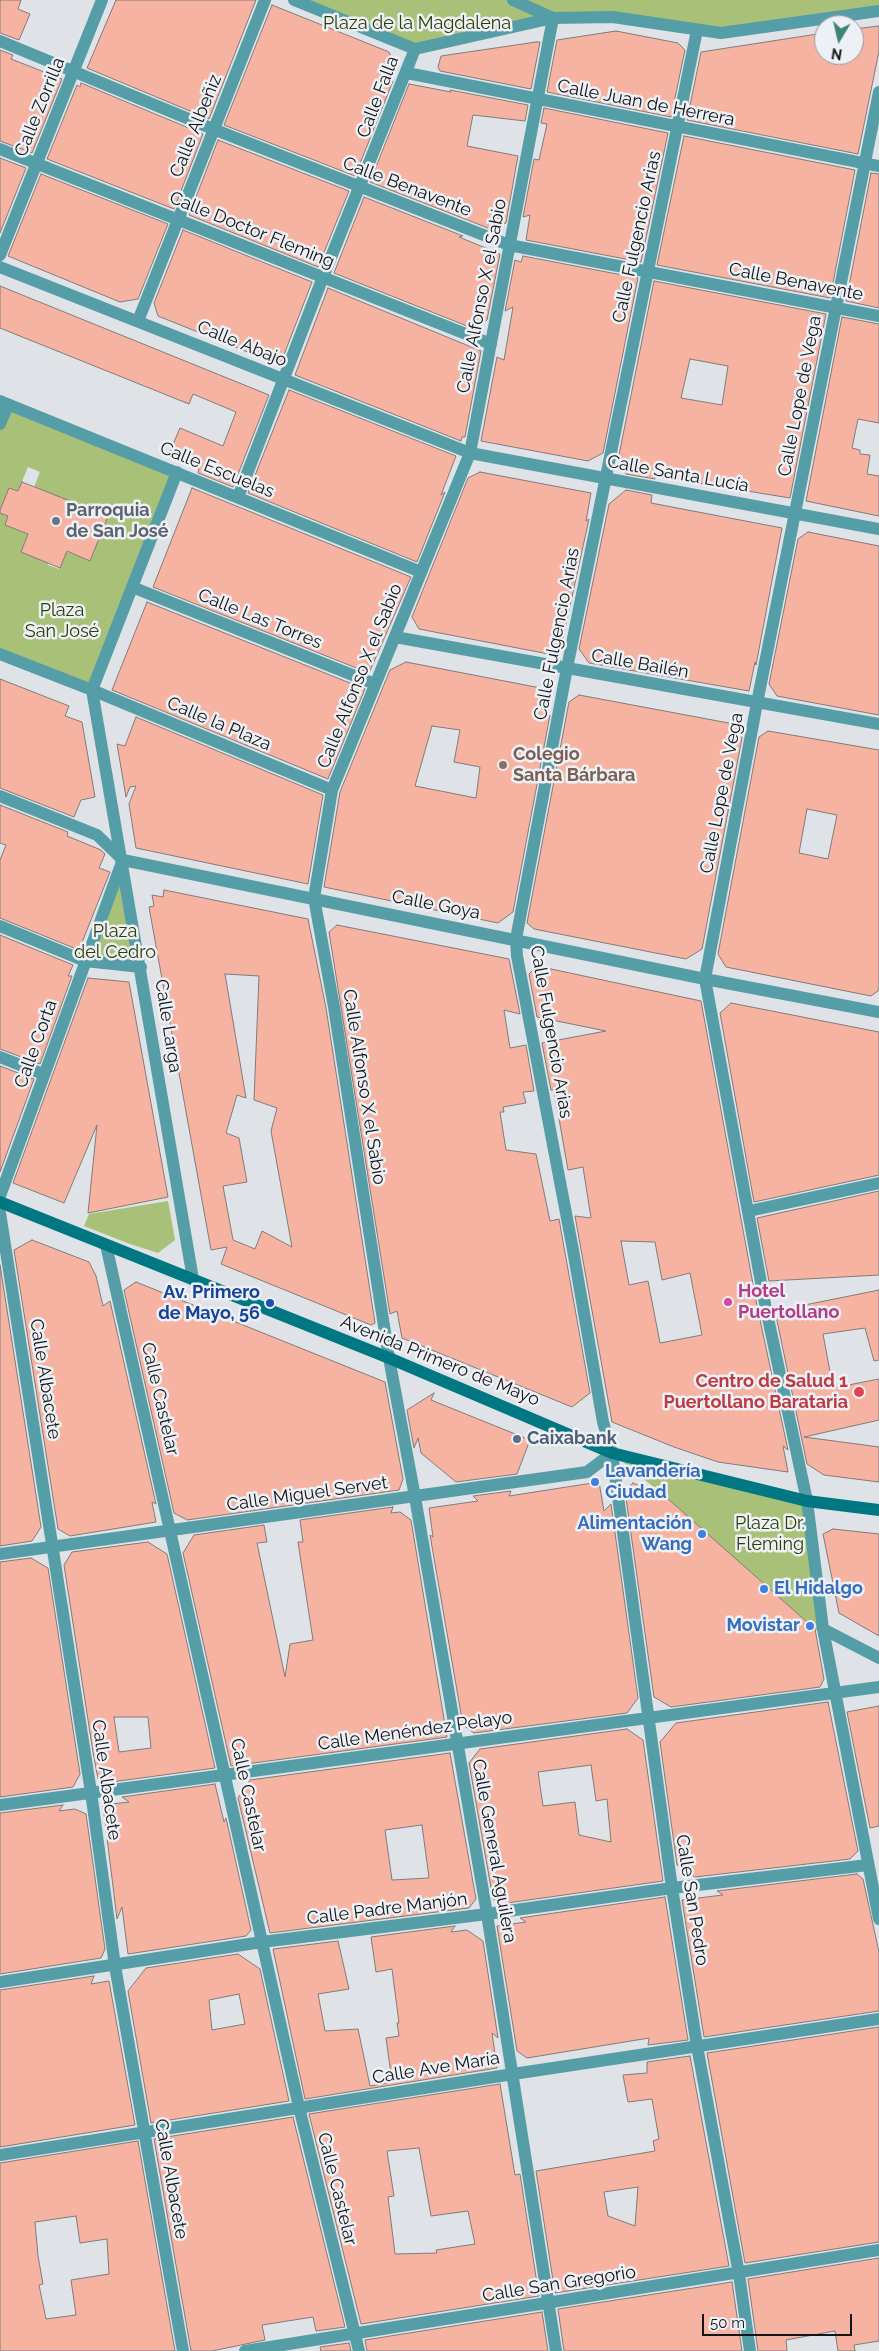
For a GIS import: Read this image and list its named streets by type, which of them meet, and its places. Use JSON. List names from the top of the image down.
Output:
{
  "streets": {
    "street": [
      "Calle Falla",
      "Calle Juan de Herrera",
      "Calle Zorrilla",
      "Calle Albeñiz",
      "Calle Benavente",
      "Calle Doctor Fleming",
      "Calle Fulgencio Arias",
      "Calle Alfonso X el Sabio",
      "Calle Abajo",
      "Calle Lope de Vega",
      "Calle Escuelas",
      "Calle Santa Lucía",
      "Calle Las Torres",
      "Calle Bailén",
      "Calle la Plaza",
      "Calle Goya",
      "Calle Larga",
      "Calle Corta",
      "Avenida Primero de Mayo",
      "Calle Albacete",
      "Calle Castelar",
      "Calle Miguel Servet",
      "Calle Menéndez Pelayo",
      "Calle General Aguilera",
      "Calle San Pedro",
      "Calle Padre Manjón",
      "Calle Ave María",
      "Calle San Gregorio"
    ]
  },
  "crossings": [
    ["Calle Falla", "Calle Juan de Herrera"],
    ["Calle Falla", "Calle Benavente"],
    ["Calle Falla", "Calle Doctor Fleming"],
    ["Calle Falla", "Calle Abajo"],
    ["Calle Falla", "Calle Escuelas"],
    ["Calle Juan de Herrera", "Calle Fulgencio Arias"],
    ["Calle Juan de Herrera", "Calle Alfonso X el Sabio"],
    ["Calle Juan de Herrera", "Calle Lope de Vega"],
    ["Calle Zorrilla", "Calle Benavente"],
    ["Calle Zorrilla", "Calle Doctor Fleming"],
    ["Calle Albeñiz", "Calle Benavente"],
    ["Calle Albeñiz", "Calle Doctor Fleming"],
    ["Calle Albeñiz", "Calle Abajo"],
    ["Calle Benavente", "Calle Fulgencio Arias"],
    ["Calle Benavente", "Calle Alfonso X el Sabio"],
    ["Calle Benavente", "Calle Lope de Vega"],
    ["Calle Doctor Fleming", "Calle Alfonso X el Sabio"],
    ["Calle Fulgencio Arias", "Calle Santa Lucía"],
    ["Calle Fulgencio Arias", "Calle Bailén"],
    ["Calle Fulgencio Arias", "Calle Goya"],
    ["Calle Fulgencio Arias", "Avenida Primero de Mayo"],
    ["Calle Fulgencio Arias", "Calle Miguel Servet"],
    ["Calle Fulgencio Arias", "Calle San Pedro"],
    ["Calle Alfonso X el Sabio", "Calle Abajo"],
    ["Calle Alfonso X el Sabio", "Calle Escuelas"],
    ["Calle Alfonso X el Sabio", "Calle Santa Lucía"],
    ["Calle Alfonso X el Sabio", "Calle Las Torres"],
    ["Calle Alfonso X el Sabio", "Calle Bailén"],
    ["Calle Alfonso X el Sabio", "Calle la Plaza"],
    ["Calle Alfonso X el Sabio", "Calle Goya"],
    ["Calle Alfonso X el Sabio", "Avenida Primero de Mayo"],
    ["Calle Alfonso X el Sabio", "Calle General Aguilera"],
    ["Calle Abajo", "Calle Santa Lucía"],
    ["Calle Lope de Vega", "Calle Santa Lucía"],
    ["Calle Lope de Vega", "Calle Bailén"],
    ["Calle Lope de Vega", "Calle Goya"],
    ["Calle Lope de Vega", "Avenida Primero de Mayo"],
    ["Calle la Plaza", "Calle Larga"],
    ["Calle Goya", "Calle Larga"],
    ["Calle Larga", "Avenida Primero de Mayo"],
    ["Avenida Primero de Mayo", "Calle Castelar"],
    ["Avenida Primero de Mayo", "Calle Miguel Servet"],
    ["Avenida Primero de Mayo", "Calle General Aguilera"],
    ["Avenida Primero de Mayo", "Calle San Pedro"],
    ["Calle Albacete", "Calle Miguel Servet"],
    ["Calle Albacete", "Calle Menéndez Pelayo"],
    ["Calle Albacete", "Calle Padre Manjón"],
    ["Calle Albacete", "Calle Ave María"],
    ["Calle Castelar", "Calle Miguel Servet"],
    ["Calle Castelar", "Calle Menéndez Pelayo"],
    ["Calle Castelar", "Calle Padre Manjón"],
    ["Calle Castelar", "Calle Ave María"],
    ["Calle Castelar", "Calle San Gregorio"],
    ["Calle Miguel Servet", "Calle General Aguilera"],
    ["Calle Miguel Servet", "Calle San Pedro"],
    ["Calle Menéndez Pelayo", "Calle General Aguilera"],
    ["Calle Menéndez Pelayo", "Calle San Pedro"],
    ["Calle General Aguilera", "Calle Padre Manjón"],
    ["Calle General Aguilera", "Calle Ave María"],
    ["Calle General Aguilera", "Calle San Gregorio"],
    ["Calle San Pedro", "Calle Padre Manjón"],
    ["Calle San Pedro", "Calle Ave María"],
    ["Calle San Pedro", "Calle San Gregorio"]
  ],
  "parks": [
    "Plaza de la Magdalena",
    "Plaza San José",
    "Plaza del Cedro",
    "Plaza Dr. Fleming"
  ],
  "places": [
    "Parroquia de San José",
    "Colegio Santa Bárbara",
    "Hotel Puertollano",
    "Av. Primero de Mayo, 56",
    "Centro de Salud 1 Puertollano Barataria",
    "Caixabank",
    "Lavandería Ciudad",
    "Alimentación Wang",
    "El Hidalgo",
    "Movistar"
  ],
  "scale_bar": "50 m",
  "north": "bottom"
}
